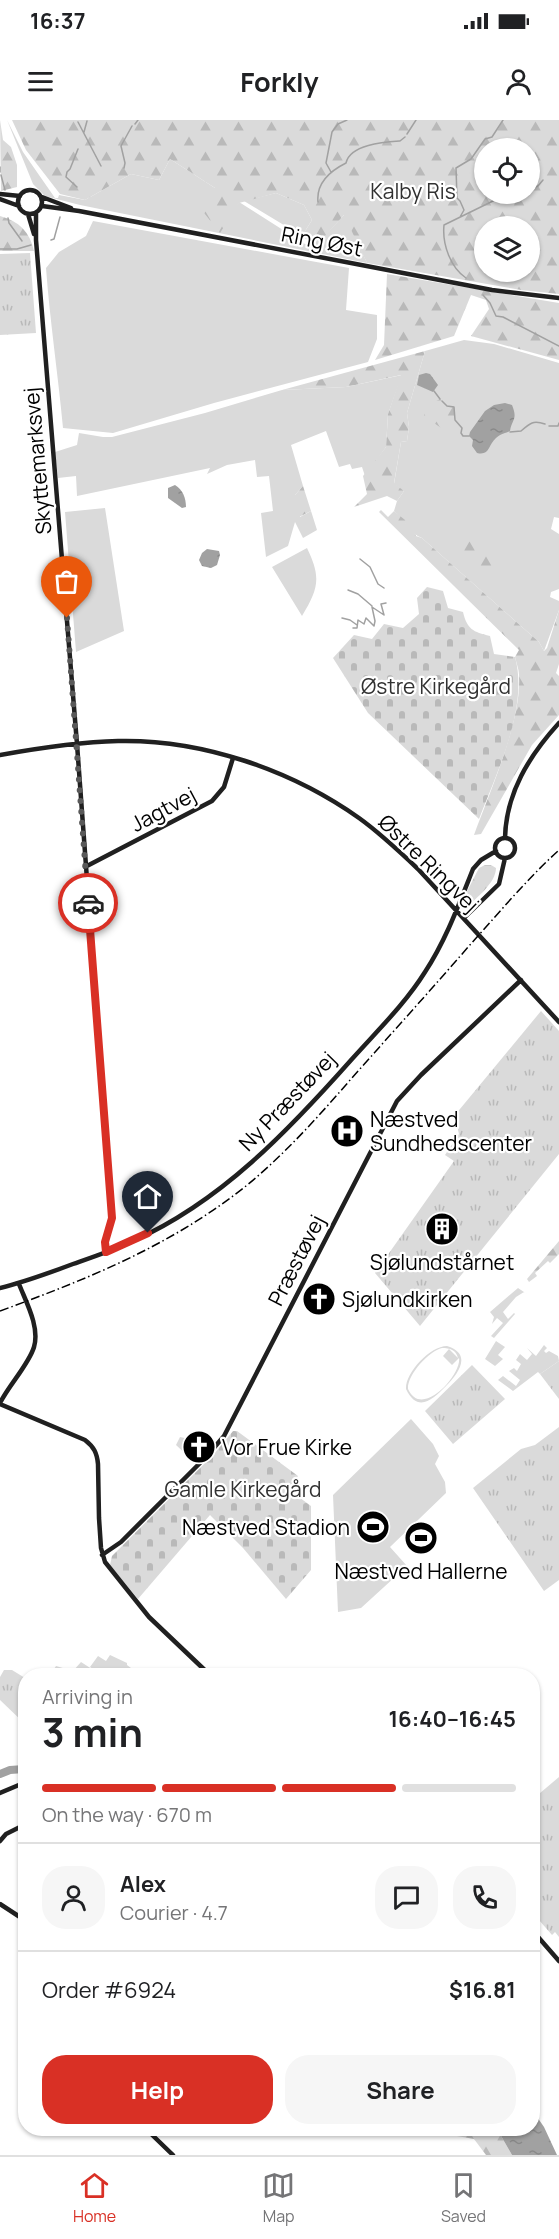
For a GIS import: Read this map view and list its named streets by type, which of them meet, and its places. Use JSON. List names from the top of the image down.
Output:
{
  "streets": {
    "street": [
      "Ring Øst",
      "Skyttemarksvej",
      "Jagtvej",
      "Østre Ringvej",
      "Ny Præstøvej",
      "Præstøvej"
    ]
  },
  "crossings": [
    ["Ring Øst", "Skyttemarksvej"],
    ["Skyttemarksvej", "Jagtvej"],
    ["Skyttemarksvej", "Østre Ringvej"],
    ["Skyttemarksvej", "Ny Præstøvej"],
    ["Jagtvej", "Østre Ringvej"],
    ["Østre Ringvej", "Præstøvej"]
  ],
  "parks": ["Kalby Ris", "Østre Kirkegård", "Gamle Kirkegård"],
  "places": {
    "hospital": ["Næstved Sundhedscenter"],
    "building": ["Sjølundstårnet"],
    "church": ["Sjølundkirken", "Vor Frue Kirke"],
    "sports": ["Næstved Stadion", "Næstved Hallerne"]
  },
  "page": {
    "status": "16:37",
    "header": "Forkly",
    "heading": ["3 min", "Arriving in", "16:40–16:45"],
    "panel": [
      "Alex",
      "Courier · 4.7",
      "Order #6924",
      "$16.81"
    ],
    "bar": "On the way · 670 m",
    "buttons": ["Help", "Share"],
    "tabs": ["Home", "Map", "Saved"]
  }
}
